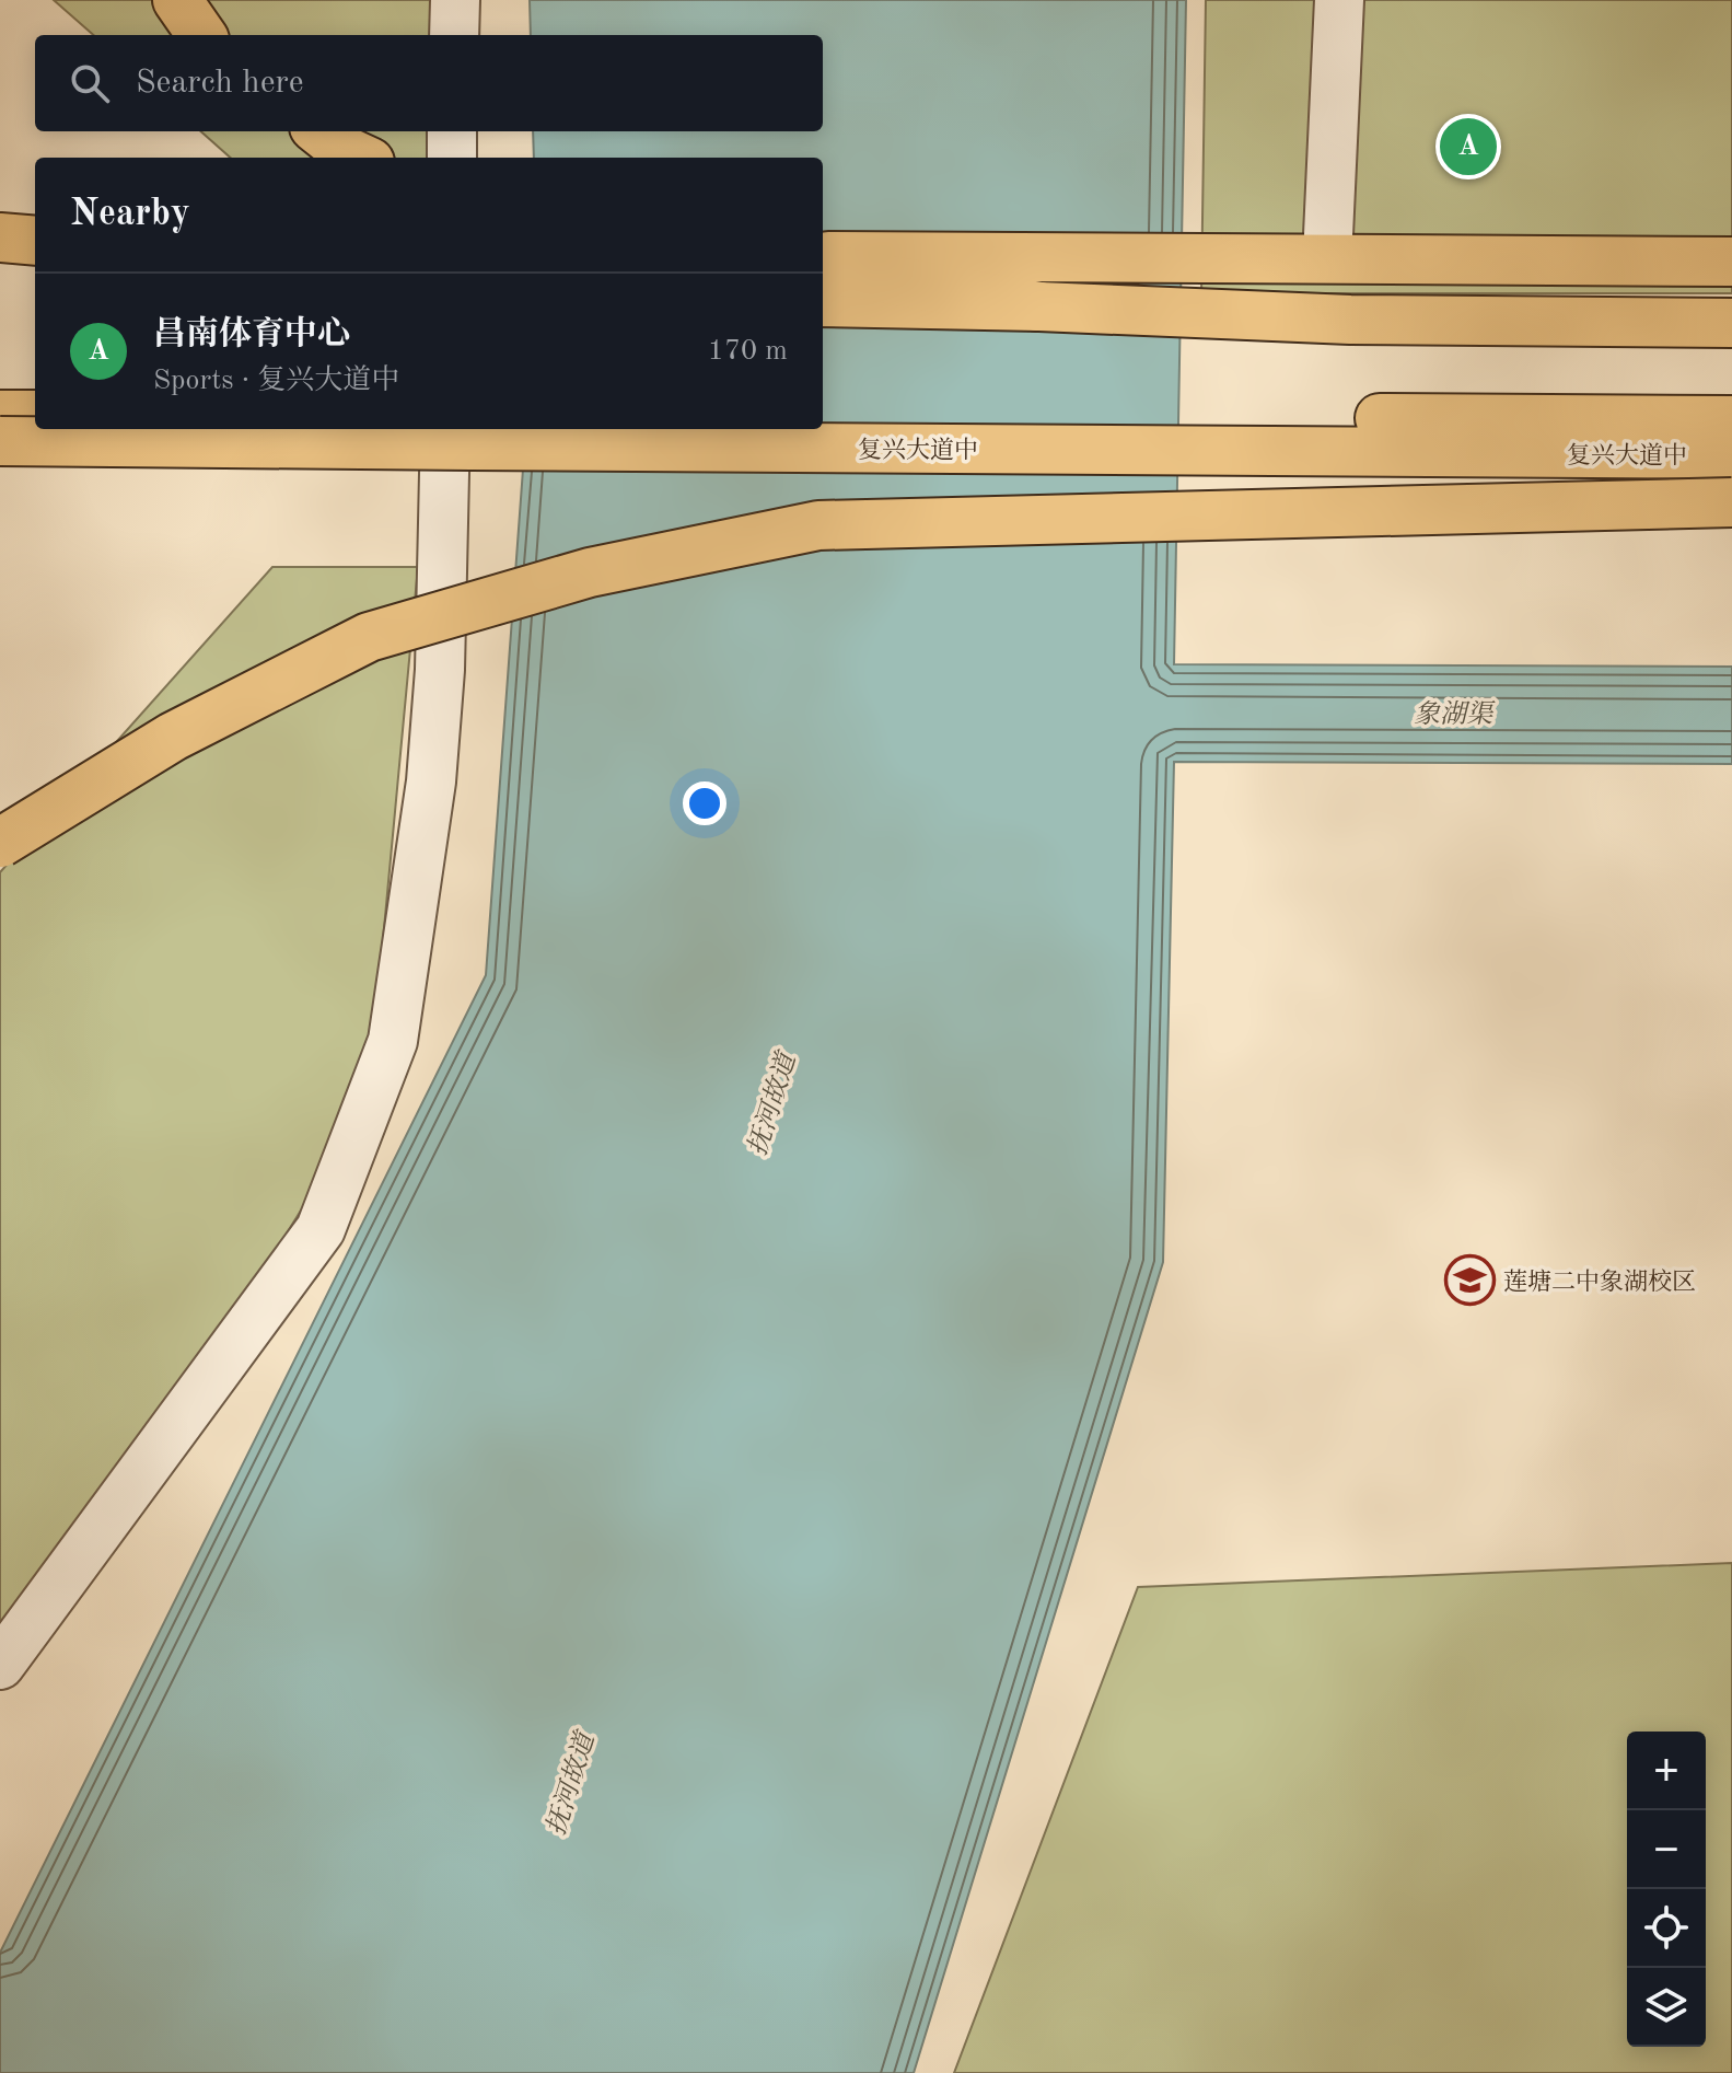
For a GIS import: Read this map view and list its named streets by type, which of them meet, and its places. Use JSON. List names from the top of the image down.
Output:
{
  "streets": {
    "main road": ["复兴大道中"]
  },
  "water": ["象湖渠", "抚河故道"],
  "places": {
    "school or university": ["莲塘二中象湖校区"]
  },
  "page": {
    "search": "Search here",
    "pins": "A",
    "heading": "Nearby",
    "list": [
      {
        "mark": "A",
        "name": "昌南体育中心",
        "note": "Sports · 复兴大道中",
        "value": "170 m"
      }
    ],
    "map_buttons": ["+", "−"]
  }
}
